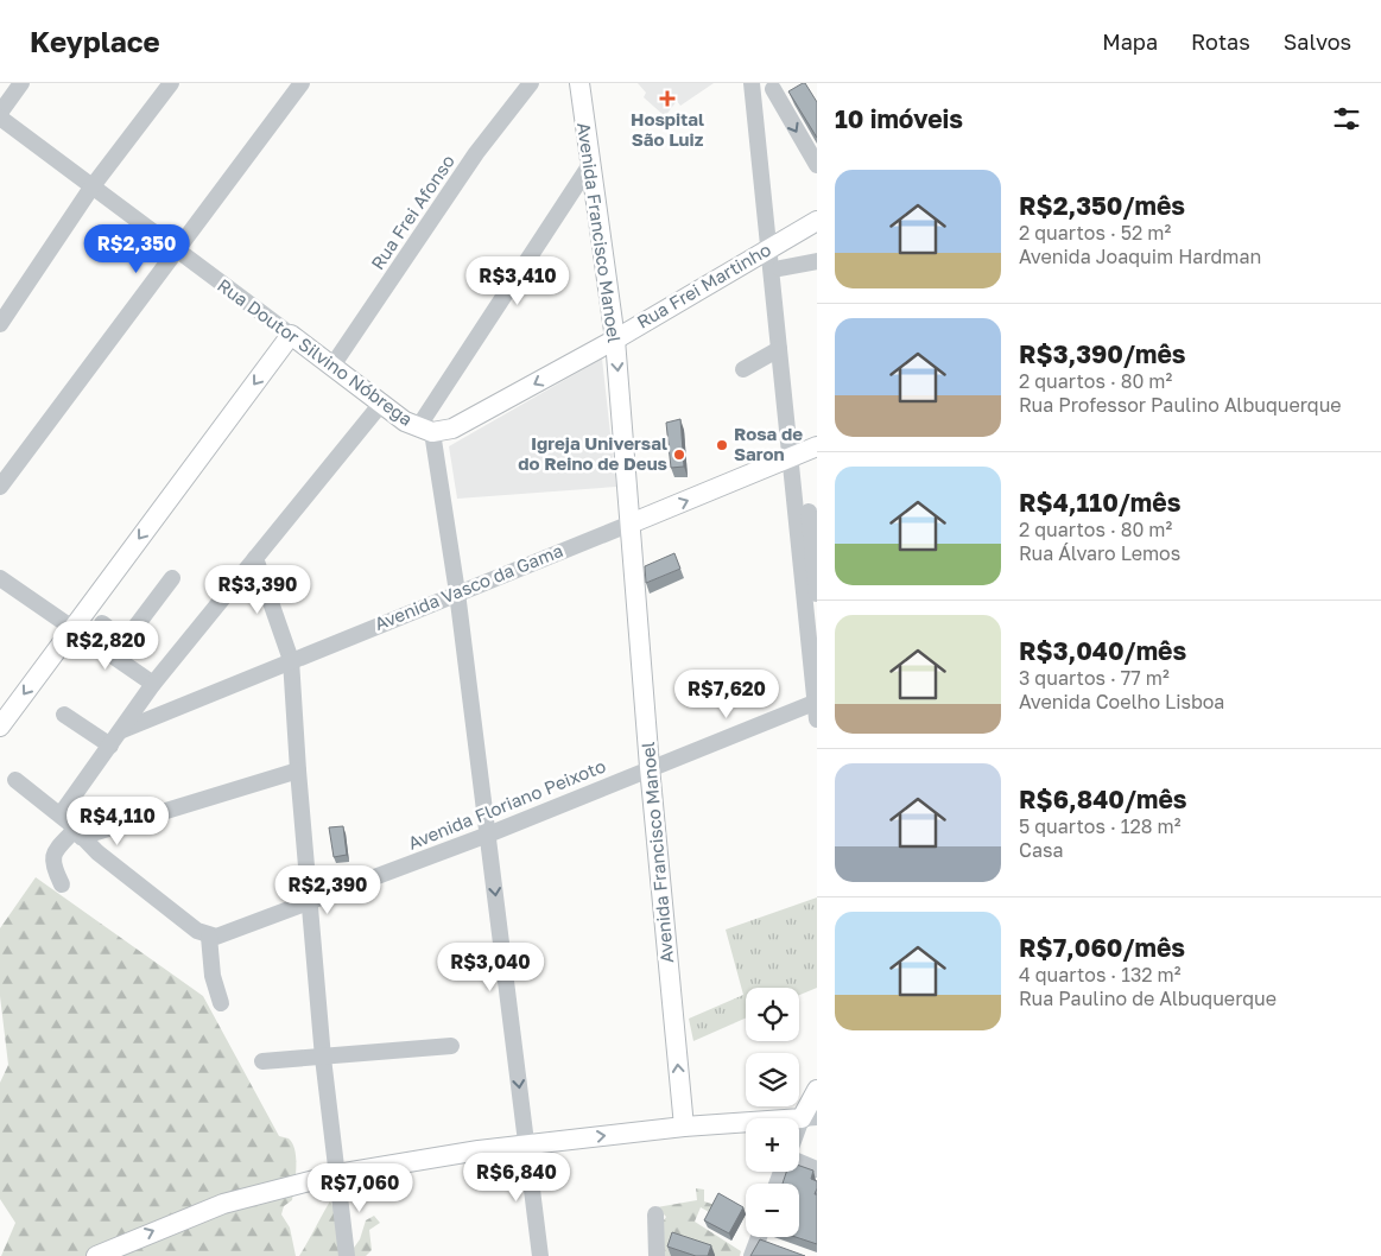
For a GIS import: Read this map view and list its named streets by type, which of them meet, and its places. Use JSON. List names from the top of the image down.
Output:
{
  "streets": {
    "main road": [
      "Avenida Francisco Manoel",
      "Rua Frei Martinho",
      "Rua Doutor Silvino Nóbrega",
      "Avenida Vasco da Gama"
    ],
    "street": ["Rua Frei Afonso", "Avenida Floriano Peixoto"]
  },
  "crossings": [
    ["Rua Frei Afonso", "Rua Doutor Silvino Nóbrega"],
    ["Avenida Francisco Manoel", "Rua Frei Martinho"],
    ["Avenida Francisco Manoel", "Avenida Vasco da Gama"],
    ["Avenida Francisco Manoel", "Avenida Floriano Peixoto"],
    ["Rua Frei Martinho", "Rua Doutor Silvino Nóbrega"]
  ],
  "one_way": ["Rua Frei Martinho"],
  "places": {
    "health": ["Hospital São Luiz"],
    "other": ["Rosa de Saron", "Igreja Universal do Reino de Deus"]
  },
  "page": {
    "header": "Keyplace",
    "nav": ["Mapa", "Rotas", "Salvos"],
    "heading": "10 imóveis",
    "list": [
      {
        "name": "R$2,350/mês",
        "note": "2 quartos · 52 m² · Avenida Joaquim Hardman"
      },
      {
        "name": "R$3,390/mês",
        "note": "2 quartos · 80 m² · Rua Professor Paulino Albuquerque"
      },
      {
        "name": "R$4,110/mês",
        "note": "2 quartos · 80 m² · Rua Álvaro Lemos"
      },
      {
        "name": "R$3,040/mês",
        "note": "3 quartos · 77 m² · Avenida Coelho Lisboa"
      },
      {
        "name": "R$6,840/mês",
        "note": "5 quartos · 128 m² · Casa"
      },
      {
        "name": "R$7,060/mês",
        "note": "4 quartos · 132 m² · Rua Paulino de Albuquerque"
      }
    ],
    "price": [
      "R$2,350",
      "R$3,410",
      "R$3,390",
      "R$2,820",
      "R$7,620",
      "R$4,110",
      "R$2,390",
      "R$3,040",
      "R$6,840",
      "R$7,060"
    ],
    "map_buttons": ["+", "−"]
  }
}
